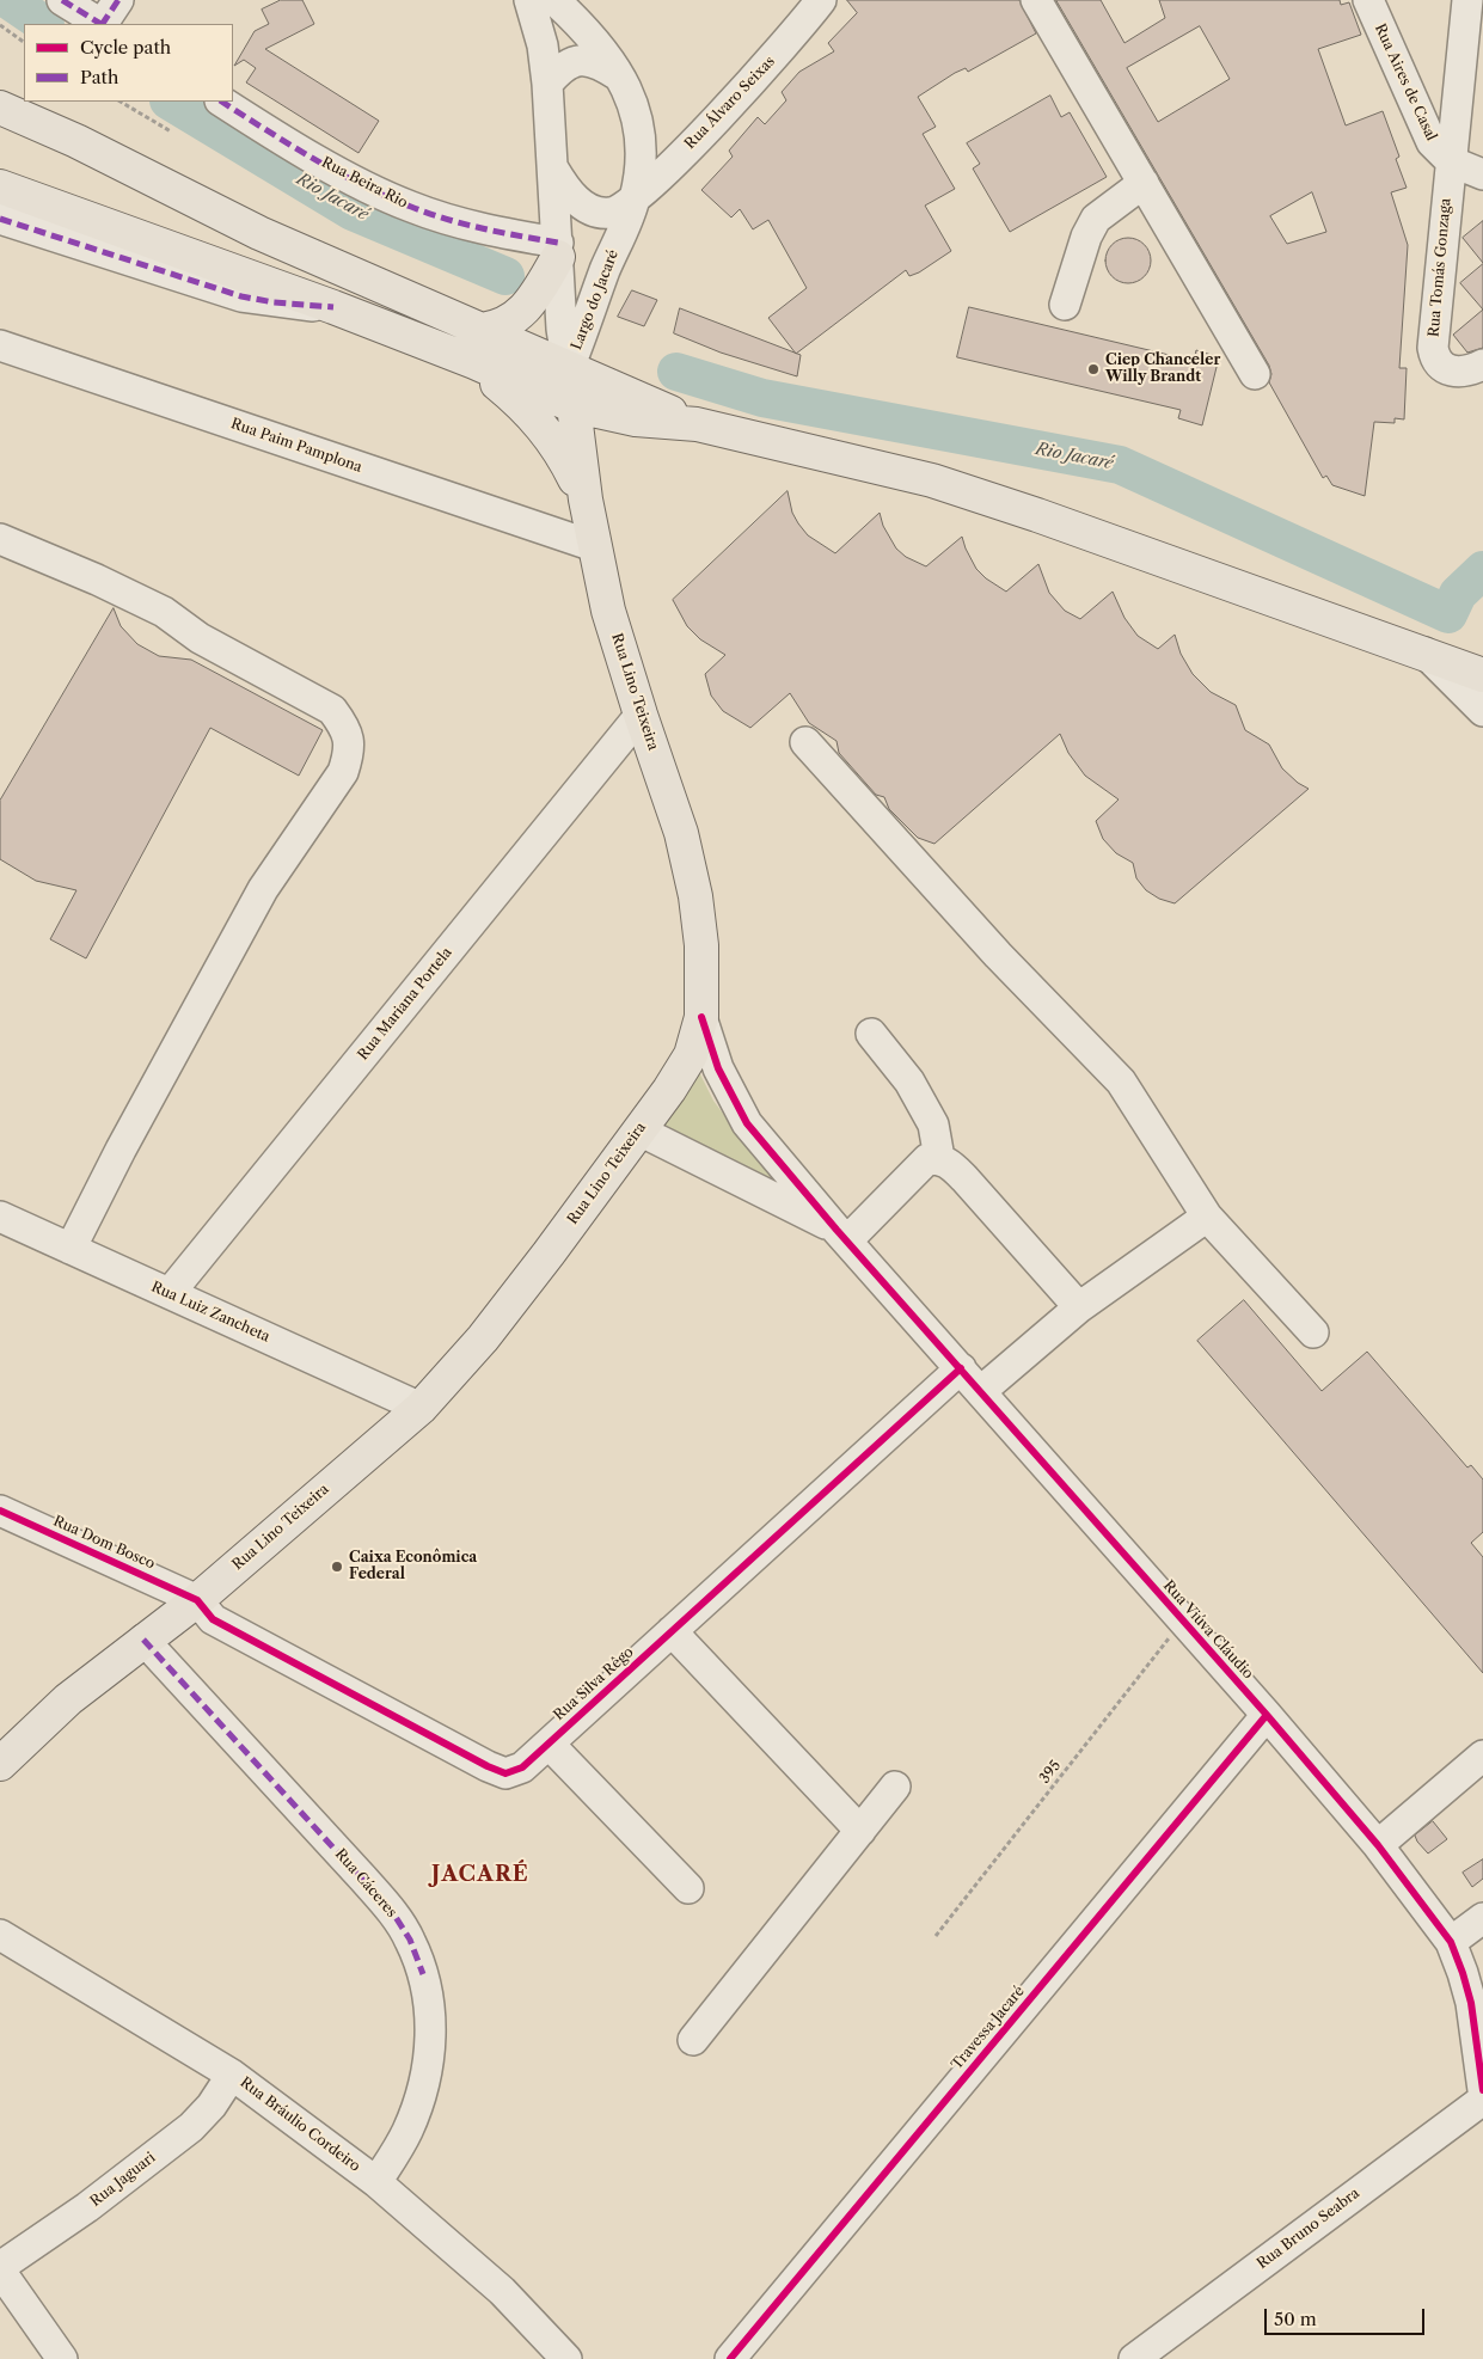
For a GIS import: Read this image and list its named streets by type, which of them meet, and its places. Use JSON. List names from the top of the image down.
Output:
{
  "streets": {
    "main road": ["Rua Lino Teixeira"],
    "street": [
      "Rua Aires de Casal",
      "Rua Álvaro Seixas",
      "Rua Beira Rio",
      "Rua Tomás Gonzaga",
      "Largo do Jacaré",
      "Rua Paim Pamplona",
      "Rua Mariana Portela",
      "Rua Luiz Zancheta",
      "Rua Dom Bosco",
      "Rua Viúva Cláudio",
      "Rua Silva Rêgo",
      "Rua Cáceres",
      "Travessa Jacaré",
      "Rua Bráulio Cordeiro",
      "Rua Jaguari",
      "Rua Bruno Seabra"
    ],
    "path": ["395"]
  },
  "crossings": [
    ["Rua Aires de Casal", "Rua Tomás Gonzaga"],
    ["Rua Álvaro Seixas", "Largo do Jacaré"],
    ["Rua Beira Rio", "Largo do Jacaré"],
    ["Largo do Jacaré", "Rua Lino Teixeira"],
    ["Rua Paim Pamplona", "Rua Lino Teixeira"],
    ["Rua Lino Teixeira", "Rua Mariana Portela"],
    ["Rua Lino Teixeira", "Rua Luiz Zancheta"],
    ["Rua Lino Teixeira", "Rua Dom Bosco"],
    ["Rua Lino Teixeira", "Rua Viúva Cláudio"],
    ["Rua Lino Teixeira", "Rua Silva Rêgo"],
    ["Rua Lino Teixeira", "Rua Cáceres"],
    ["Rua Mariana Portela", "Rua Luiz Zancheta"],
    ["Rua Dom Bosco", "Rua Silva Rêgo"],
    ["Rua Viúva Cláudio", "Rua Silva Rêgo"],
    ["Rua Viúva Cláudio", "395"],
    ["Rua Viúva Cláudio", "Travessa Jacaré"],
    ["Rua Cáceres", "Rua Bráulio Cordeiro"],
    ["Rua Bráulio Cordeiro", "Rua Jaguari"]
  ],
  "districts": ["JACARÉ"],
  "water": ["Rio Jacaré"],
  "places": ["Ciep Chanceler Willy Brandt", "Caixa Econômica Federal"],
  "legend": ["Cycle path", "Path"],
  "scale_bar": "50 m"
}
